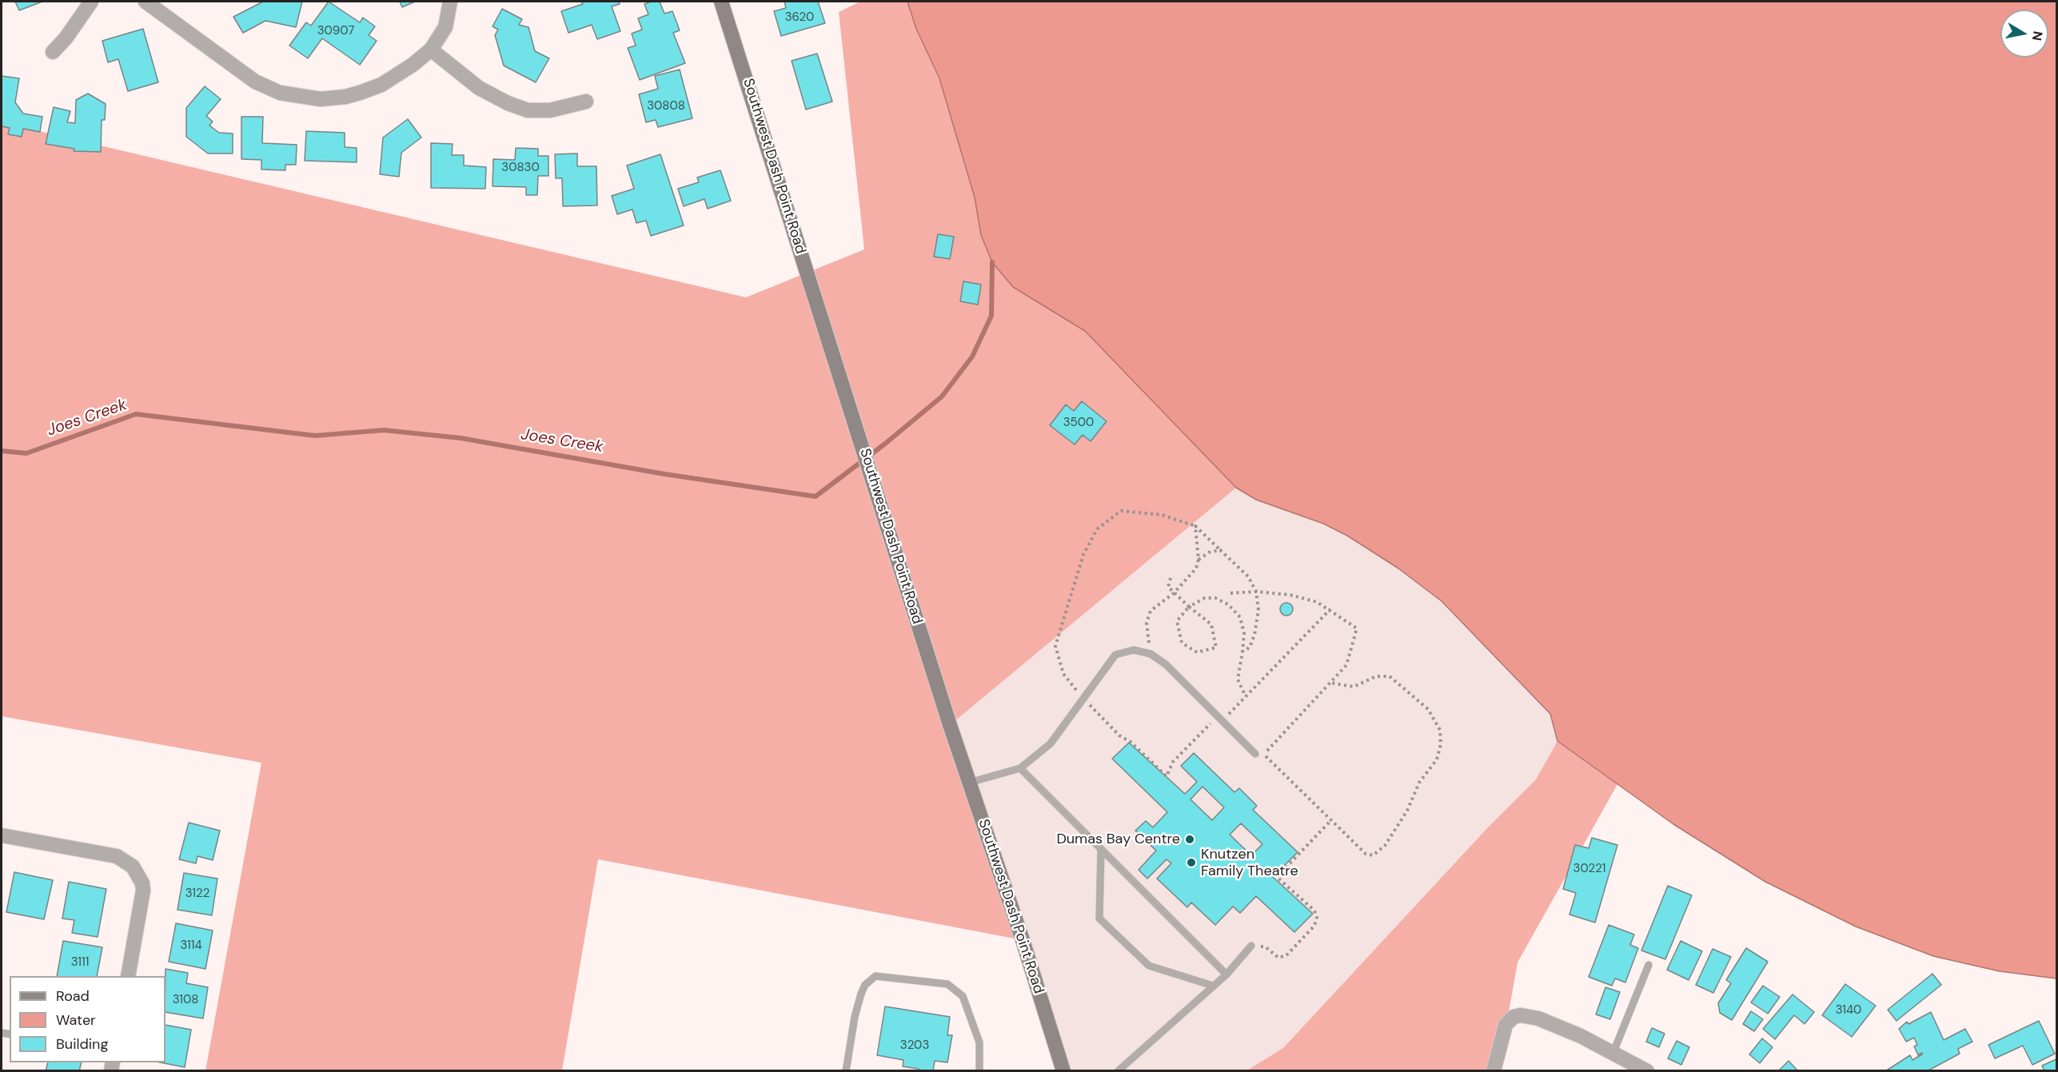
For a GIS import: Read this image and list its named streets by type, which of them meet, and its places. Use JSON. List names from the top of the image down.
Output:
{
  "streets": {
    "main road": ["Southwest Dash Point Road"]
  },
  "water": ["Joes Creek"],
  "places": ["Dumas Bay Centre", "Knutzen Family Theatre"],
  "house_numbers": [
    "3620",
    "30907",
    "30808",
    "30830",
    "3500",
    "30221",
    "3122",
    "3114",
    "3111",
    "3108",
    "3140",
    "3203"
  ],
  "legend": ["Road", "Water", "Building"],
  "north": "right"
}
